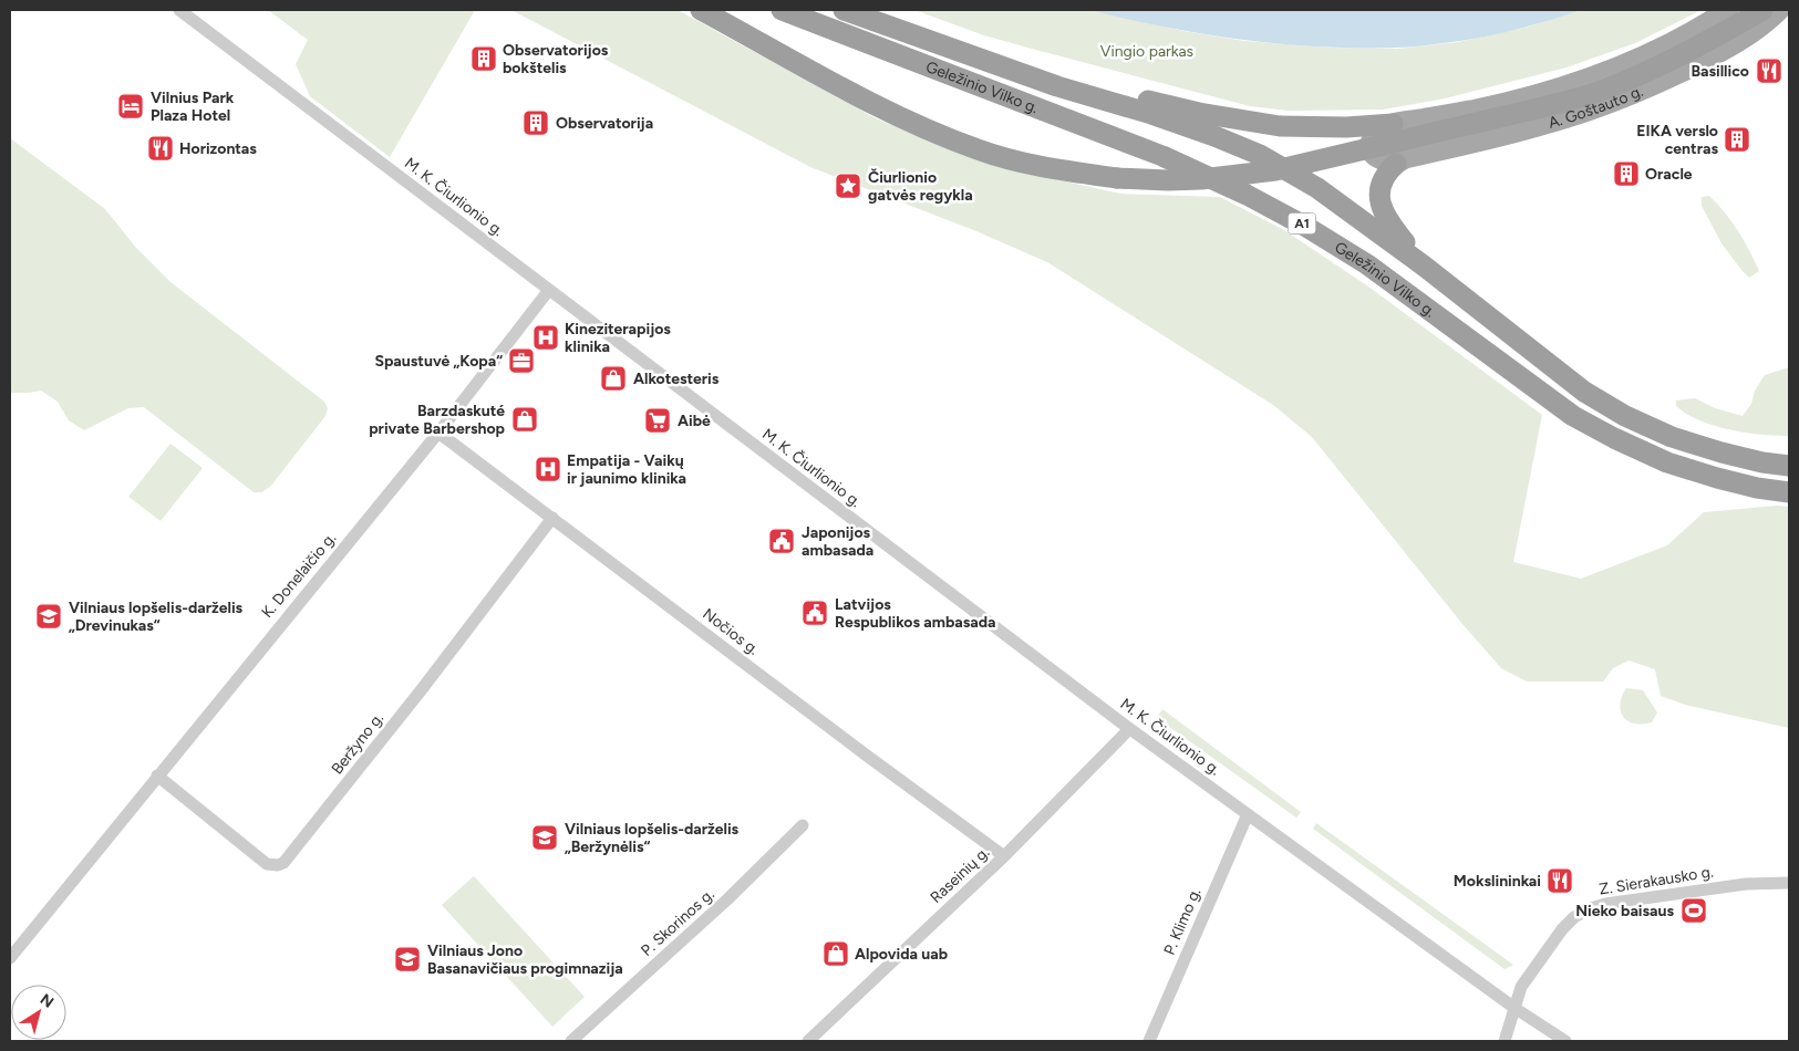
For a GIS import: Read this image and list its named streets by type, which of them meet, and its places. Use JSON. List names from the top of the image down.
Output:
{
  "streets": {
    "highway": ["Geležinio Vilko g.", "A1"],
    "main road": ["A. Goštauto g."],
    "street": [
      "M. K. Čiurlionio g.",
      "K. Donelaičio g.",
      "Nočios g.",
      "Beržyno g.",
      "Raseinių g.",
      "Z. Sierakausko g.",
      "P. Klimo g.",
      "P. Skorinos g."
    ]
  },
  "crossings": [
    ["M. K. Čiurlionio g.", "K. Donelaičio g."],
    ["M. K. Čiurlionio g.", "Raseinių g."],
    ["M. K. Čiurlionio g.", "Z. Sierakausko g."],
    ["M. K. Čiurlionio g.", "P. Klimo g."],
    ["K. Donelaičio g.", "Nočios g."],
    ["K. Donelaičio g.", "Beržyno g."],
    ["Nočios g.", "Beržyno g."],
    ["Nočios g.", "Raseinių g."]
  ],
  "parks": ["Vingio parkas"],
  "places": {
    "building": [
      "Observatorijos bokštelis",
      "Observatorija",
      "EIKA verslo centras",
      "Oracle"
    ],
    "restaurant": ["Basillico", "Horizontas", "Mokslininkai"],
    "hotel": ["Vilnius Park Plaza Hotel"],
    "place": ["Čiurlionio gatvės regykla"],
    "hospital": ["Kineziterapijos klinika", "Empatija - Vaikų ir jaunimo klinika"],
    "office": ["Spaustuvė „Kopa“"],
    "shop": ["Alkotesteris", "Barzdaskuté private Barbershop", "Alpovida uab"],
    "supermarket": ["Aibė"],
    "public building": ["Japonijos ambasada", "Latvijos Respublikos ambasada"],
    "school or university": ["Vilniaus lopšelis-darželis „Drevinukas“", "Vilniaus lopšelis-darželis „Beržynėlis“", "Vilniaus Jono Basanavičiaus progimnazija"],
    "sports": ["Nieko baisaus"]
  },
  "north": "top right"
}
